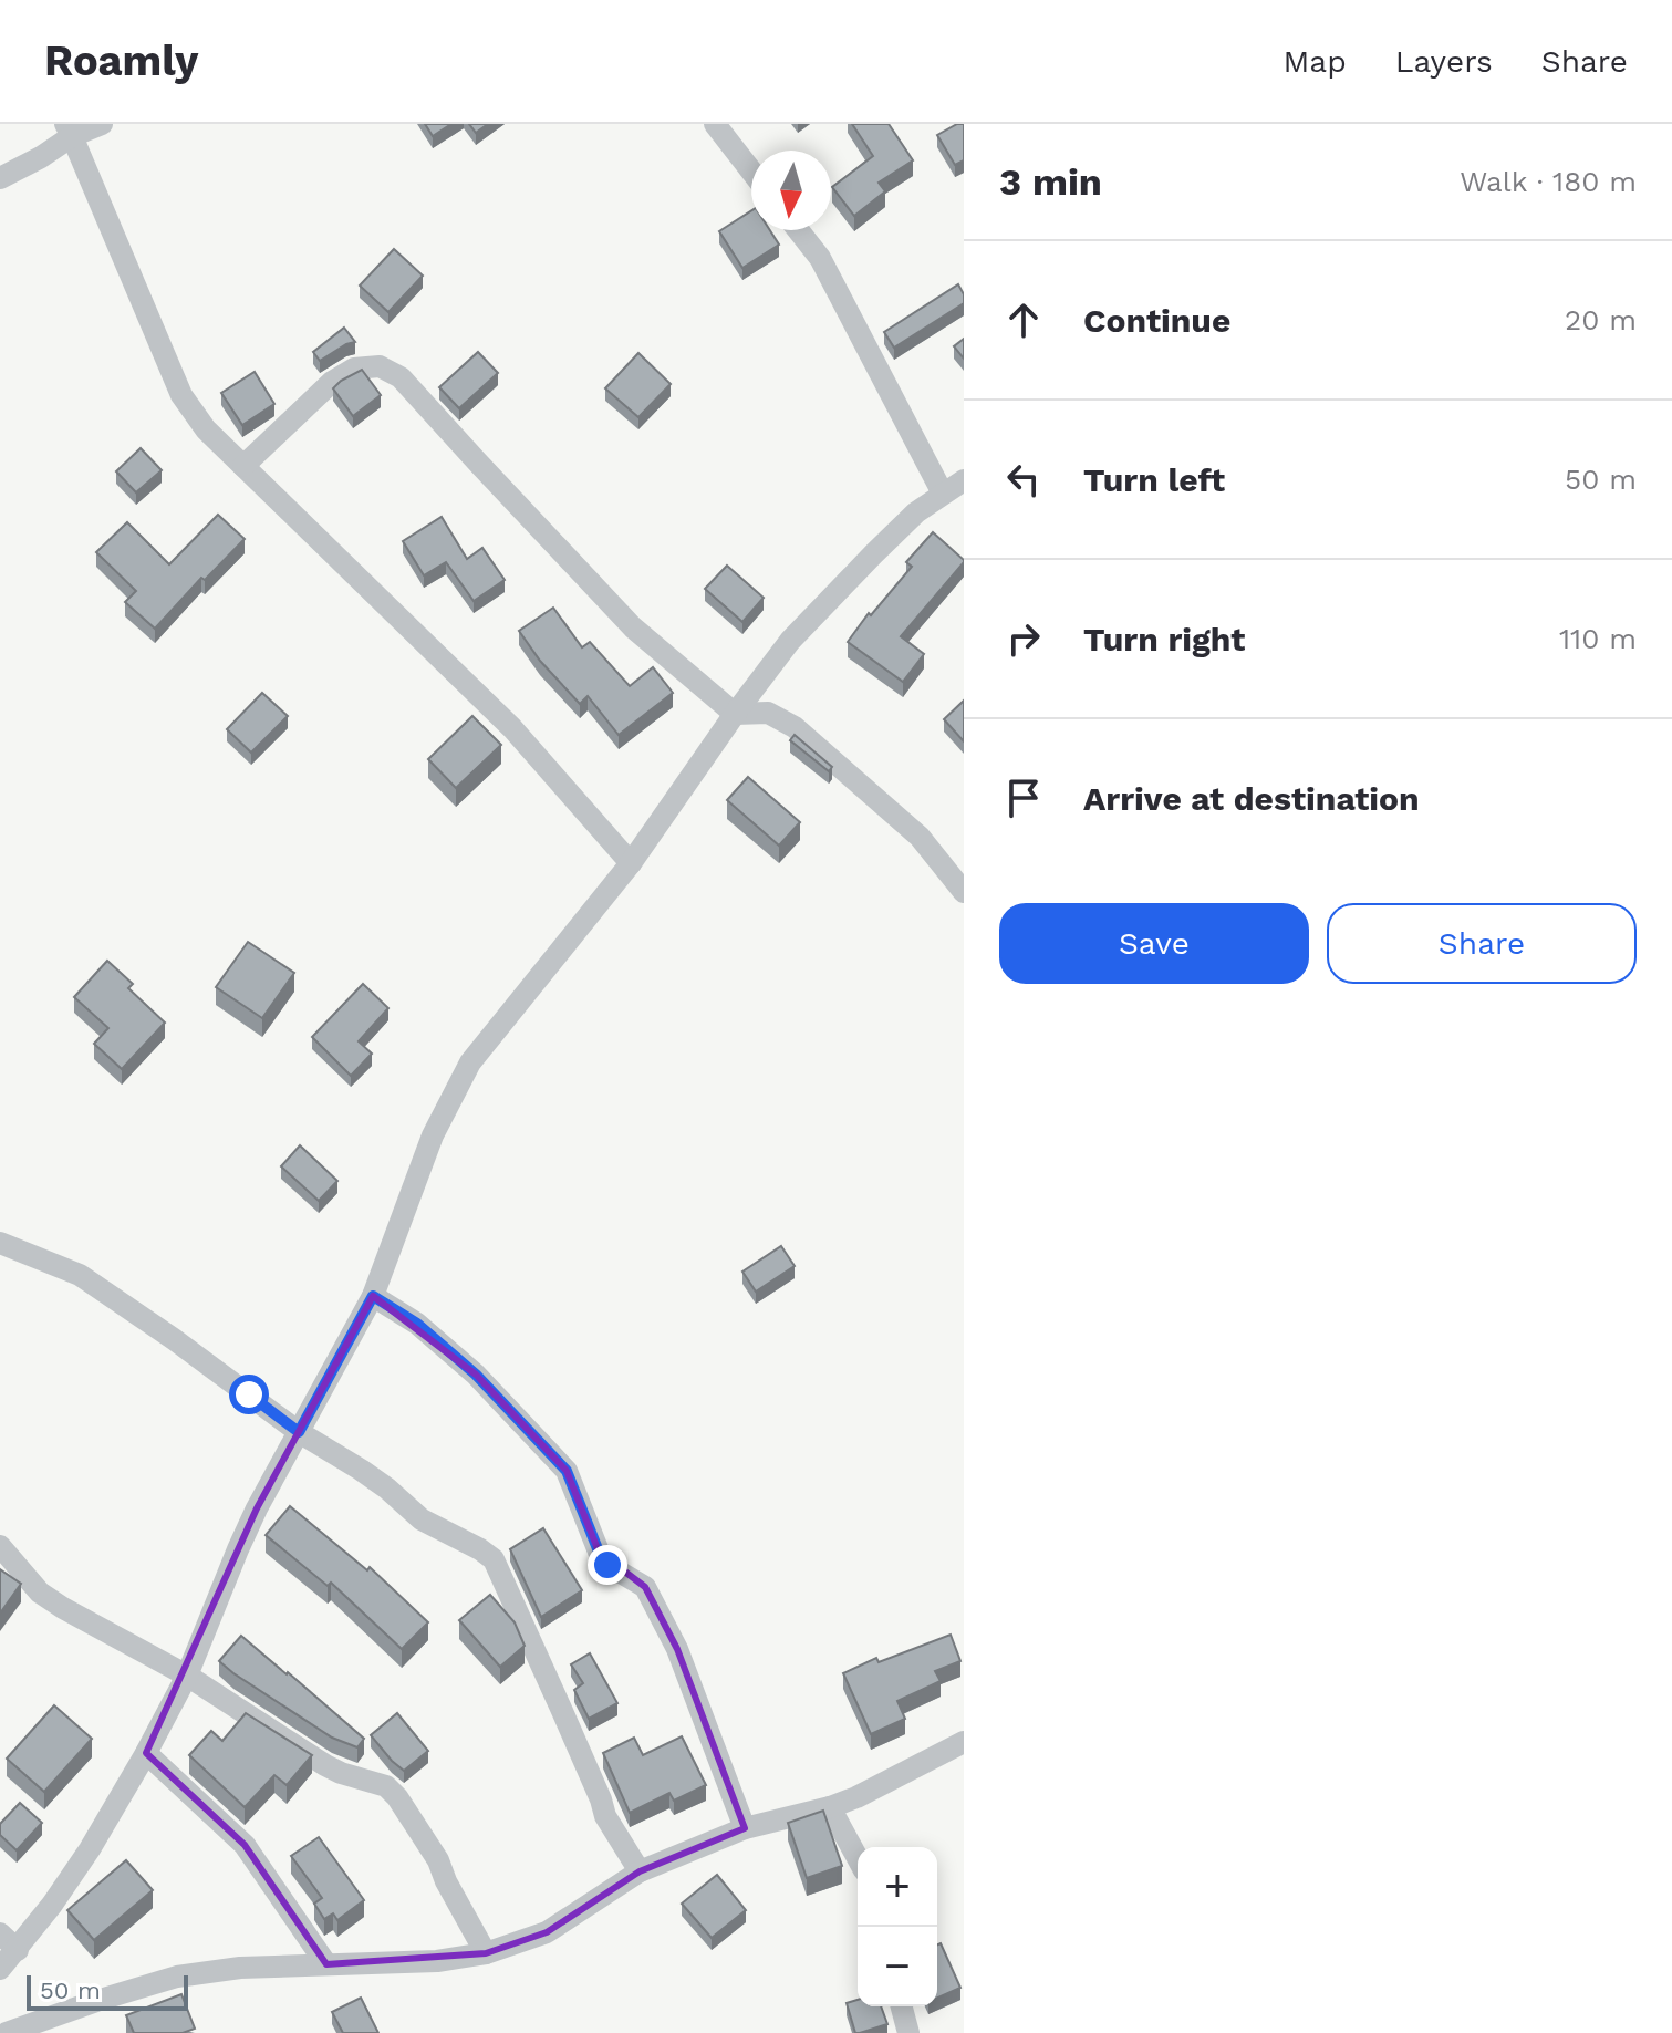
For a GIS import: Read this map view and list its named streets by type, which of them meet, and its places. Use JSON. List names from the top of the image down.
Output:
{
  "scale_bar": "50 m",
  "north": "bottom",
  "page": {
    "header": "Roamly",
    "nav": ["Map", "Layers", "Share"],
    "heading": ["3 min", "Walk · 180 m"],
    "list": [
      ["Continue", "20 m"],
      ["Turn left", "50 m"],
      ["Turn right", "110 m"],
      "Arrive at destination"
    ],
    "buttons": ["Save", "Share"],
    "map_buttons": ["+", "−"],
    "scale": "50 m"
  }
}
